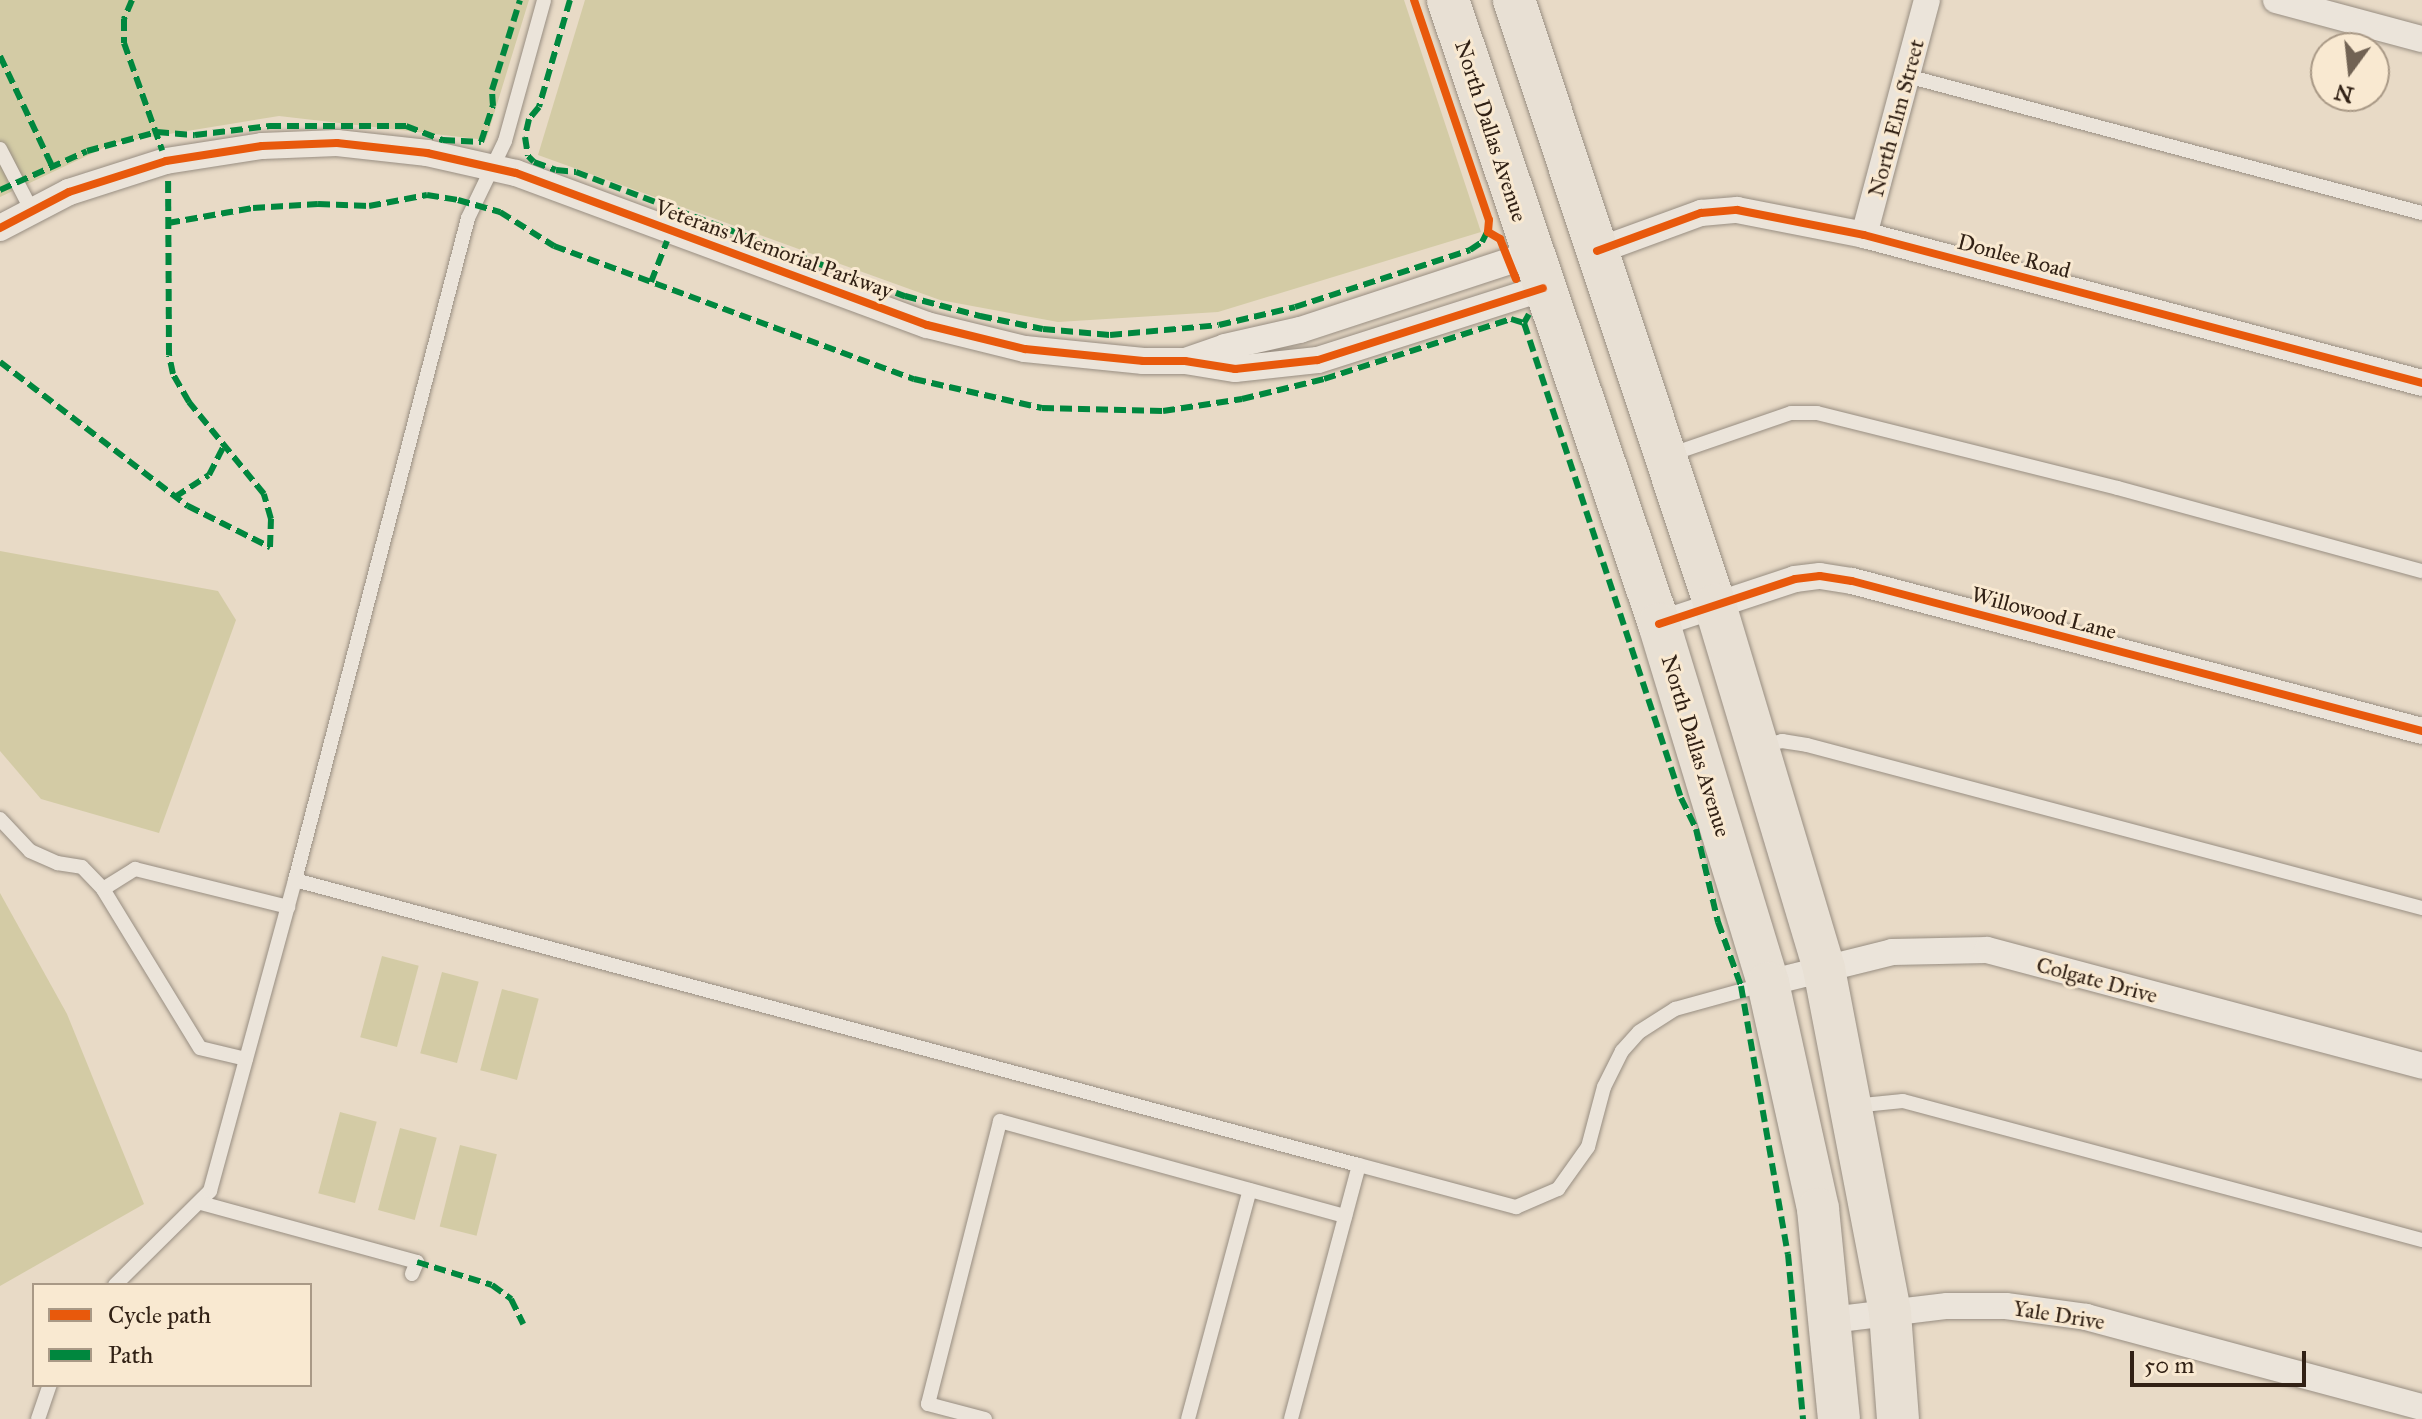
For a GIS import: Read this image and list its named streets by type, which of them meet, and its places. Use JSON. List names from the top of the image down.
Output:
{
  "streets": {
    "main road": ["North Dallas Avenue"],
    "street": [
      "North Elm Street",
      "Veterans Memorial Parkway",
      "Donlee Road",
      "Willowood Lane",
      "Colgate Drive",
      "Yale Drive"
    ]
  },
  "crossings": [
    ["North Elm Street", "Donlee Road"],
    ["North Dallas Avenue", "Veterans Memorial Parkway"],
    ["North Dallas Avenue", "Willowood Lane"],
    ["North Dallas Avenue", "Colgate Drive"],
    ["North Dallas Avenue", "Yale Drive"]
  ],
  "legend": ["Cycle path", "Path"],
  "scale_bar": "50 m",
  "north": "bottom"
}
